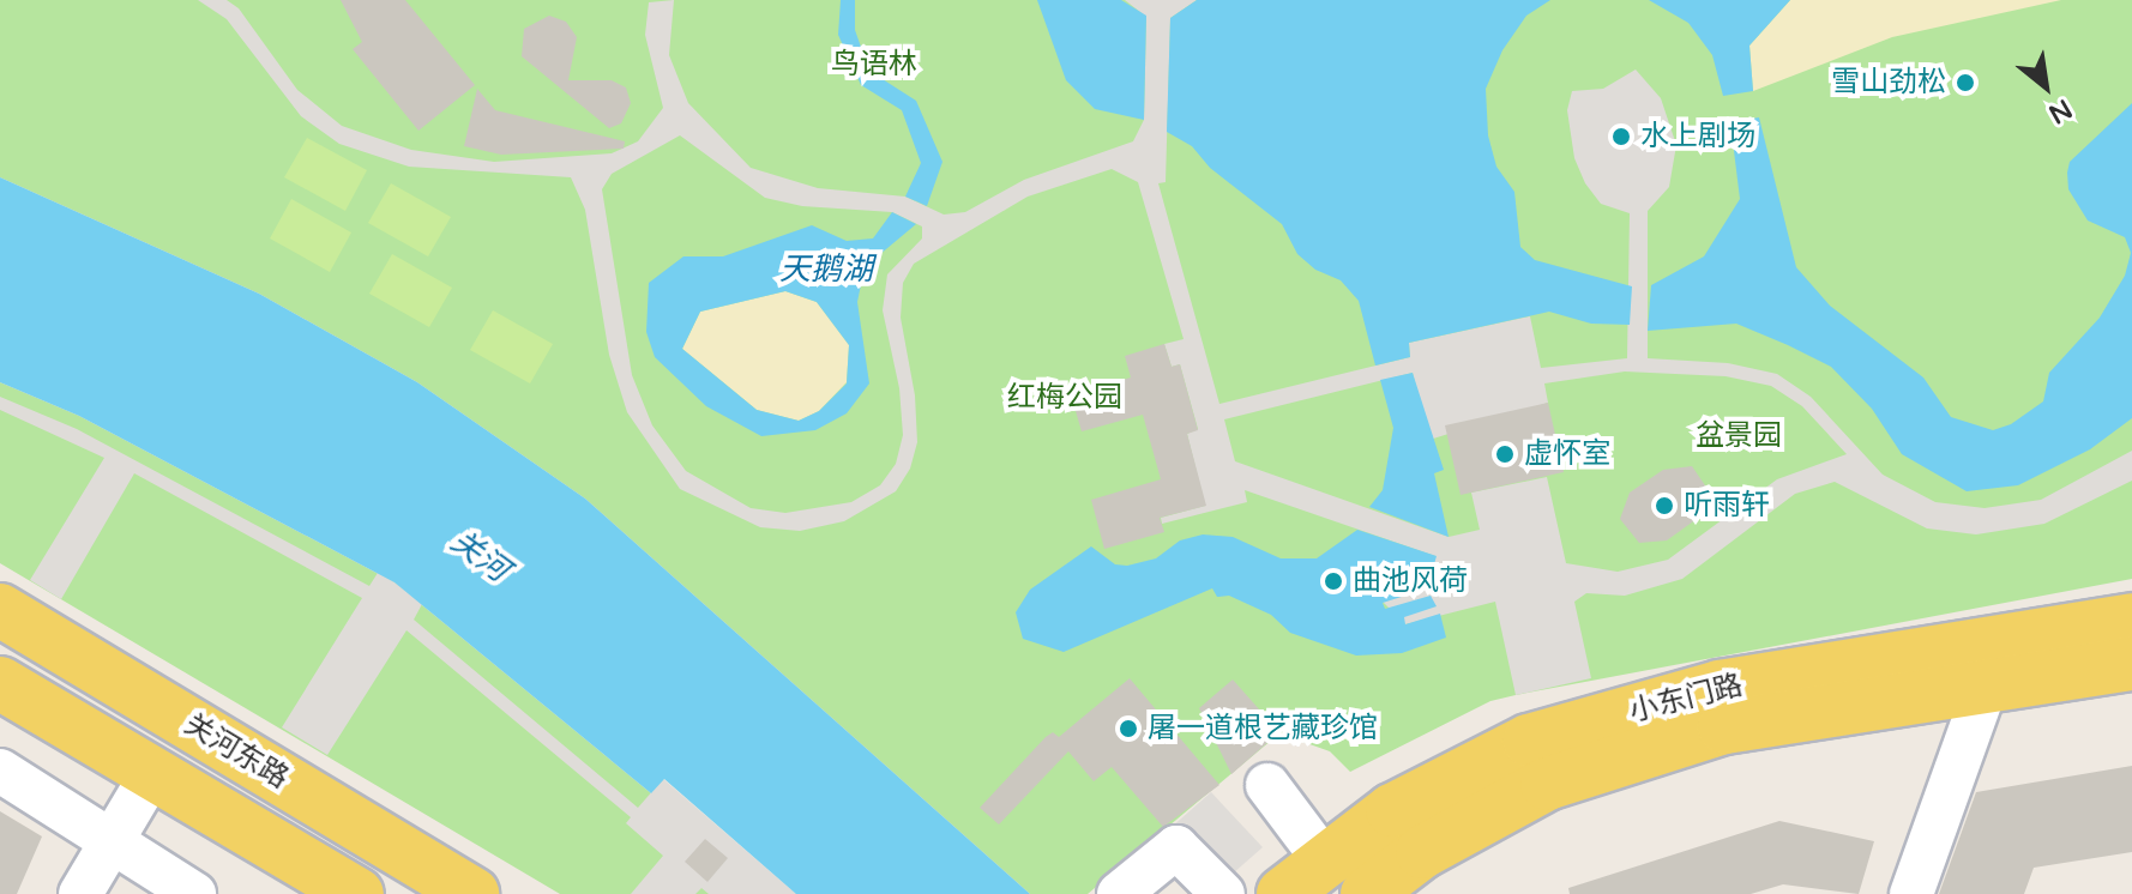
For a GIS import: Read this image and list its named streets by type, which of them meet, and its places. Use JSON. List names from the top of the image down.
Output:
{
  "streets": {
    "main road": ["小东门路", "关河东路"]
  },
  "water": ["天鹅湖", "关河"],
  "parks": ["鸟语林", "红梅公园", "盆景园"],
  "places": [
    "雪山劲松",
    "水上剧场",
    "虚怀室",
    "听雨轩",
    "曲池风荷",
    "屠一道根艺藏珍馆"
  ],
  "north": "bottom right"
}
